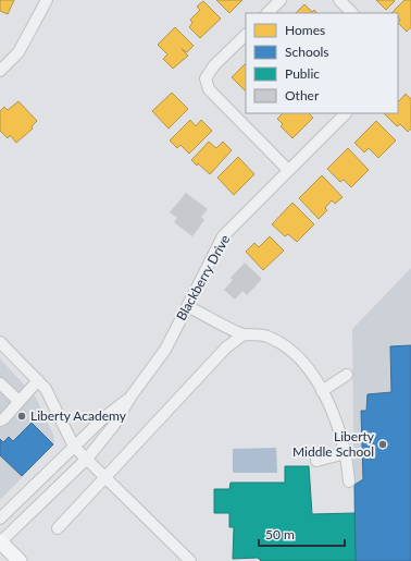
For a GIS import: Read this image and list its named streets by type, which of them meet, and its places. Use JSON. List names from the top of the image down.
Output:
{
  "streets": {
    "street": ["Blackberry Drive"]
  },
  "places": ["Liberty Academy", "Liberty Middle School"],
  "legend": [
    "Homes",
    "Schools",
    "Public",
    "Other"
  ],
  "scale_bar": "50 m"
}
